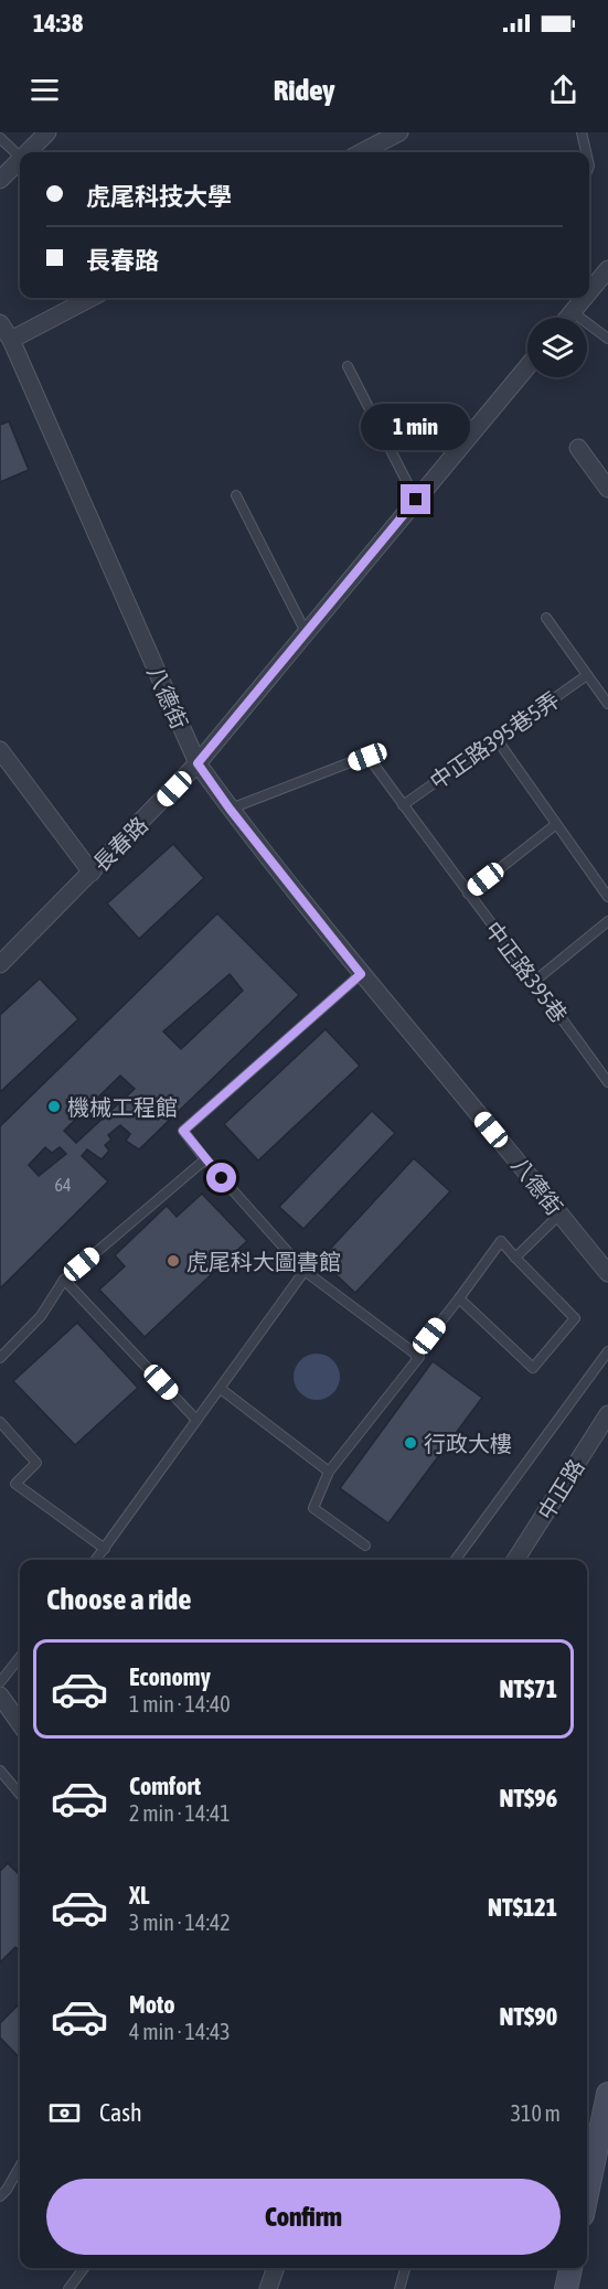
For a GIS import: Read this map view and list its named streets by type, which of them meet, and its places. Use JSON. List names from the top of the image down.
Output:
{
  "streets": {
    "street": ["八德街", "長春路", "中正路"],
    "lane": ["中正路395巷5弄", "中正路395巷"]
  },
  "crossings": [
    ["八德街", "長春路"],
    ["八德街", "中正路395巷"],
    ["中正路395巷5弄", "中正路395巷"]
  ],
  "places": ["機械工程館", "虎尾科大圖書館", "行政大樓"],
  "house_numbers": ["64"],
  "page": {
    "status": "14:38",
    "header": "Ridey",
    "banner": ["虎尾科技大學", "長春路"],
    "bubble": "1 min",
    "heading": "Choose a ride",
    "list": [
      {
        "name": "Economy",
        "note": "1 min · 14:40",
        "value": "NT$71"
      },
      {
        "name": "Comfort",
        "note": "2 min · 14:41",
        "value": "NT$96"
      },
      {
        "name": "XL",
        "note": "3 min · 14:42",
        "value": "NT$121"
      },
      {
        "name": "Moto",
        "note": "4 min · 14:43",
        "value": "NT$90"
      }
    ],
    "pay": ["Cash", "310 m"],
    "buttons": "Confirm"
  }
}
